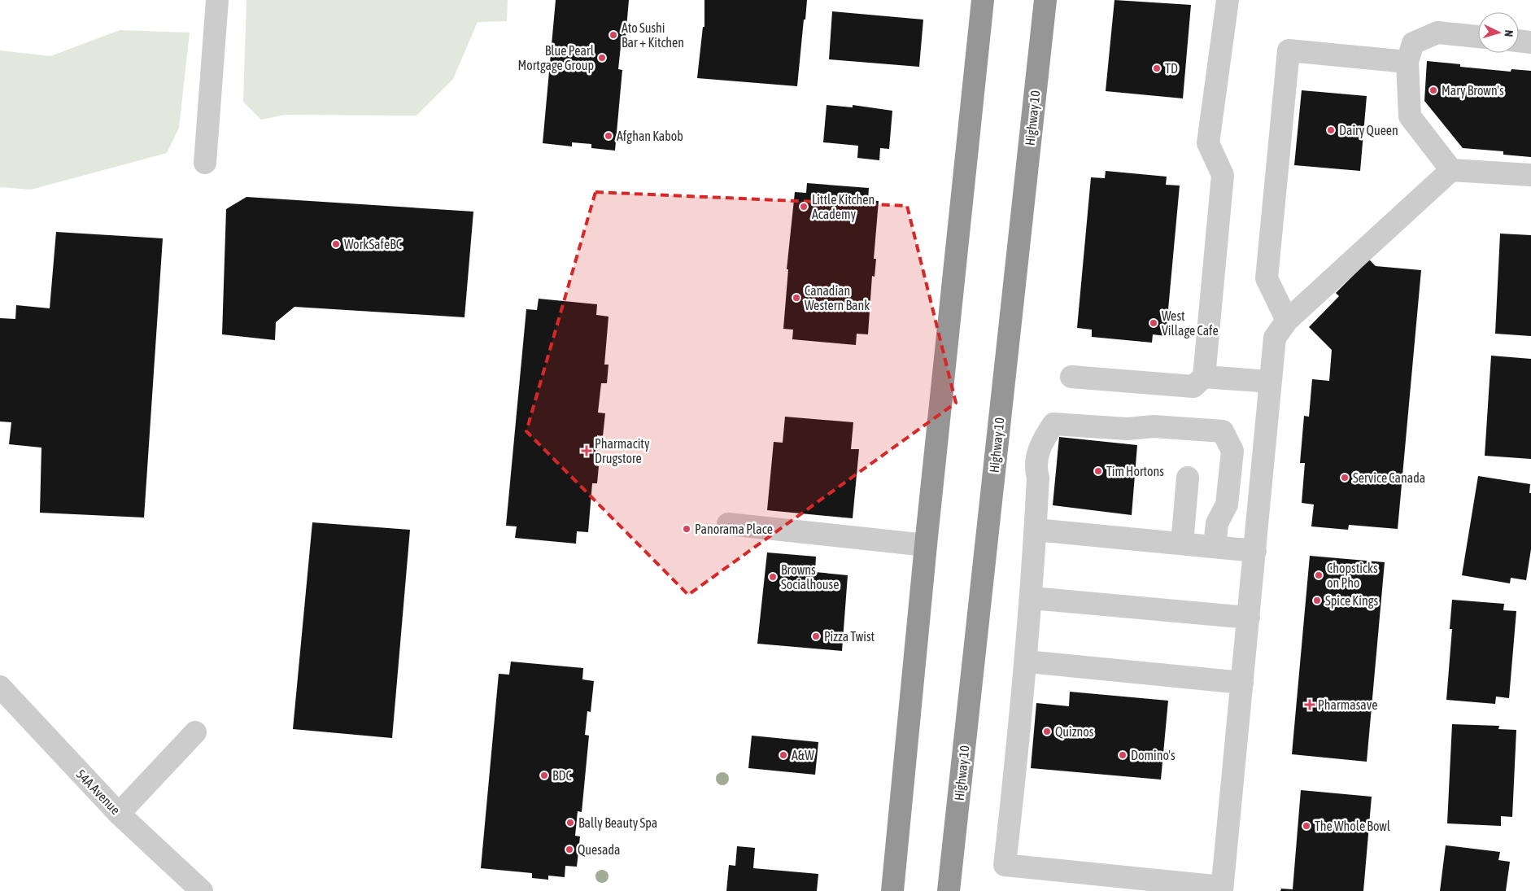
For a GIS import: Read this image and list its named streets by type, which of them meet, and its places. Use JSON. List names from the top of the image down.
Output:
{
  "streets": {
    "highway": ["Highway 10"],
    "street": ["54A Avenue"]
  },
  "places": {
    "other": [
      "Ato Sushi Bar + Kitchen",
      "Blue Pearl Mortgage Group",
      "TD",
      "Mary Brown's",
      "Dairy Queen",
      "Afghan Kabob",
      "Little Kitchen Academy",
      "WorkSafeBC",
      "Canadian Western Bank",
      "West Village Cafe",
      "Tim Hortons",
      "Service Canada",
      "Panorama Place",
      "Chopsticks on Pho",
      "Browns Socialhouse",
      "Spice Kings",
      "Pizza Twist",
      "Quiznos",
      "A&W",
      "Domino's",
      "BDC",
      "Bally Beauty Spa",
      "The Whole Bowl",
      "Quesada"
    ],
    "health": ["Pharmacity Drugstore", "Pharmasave"]
  },
  "north": "right"
}
